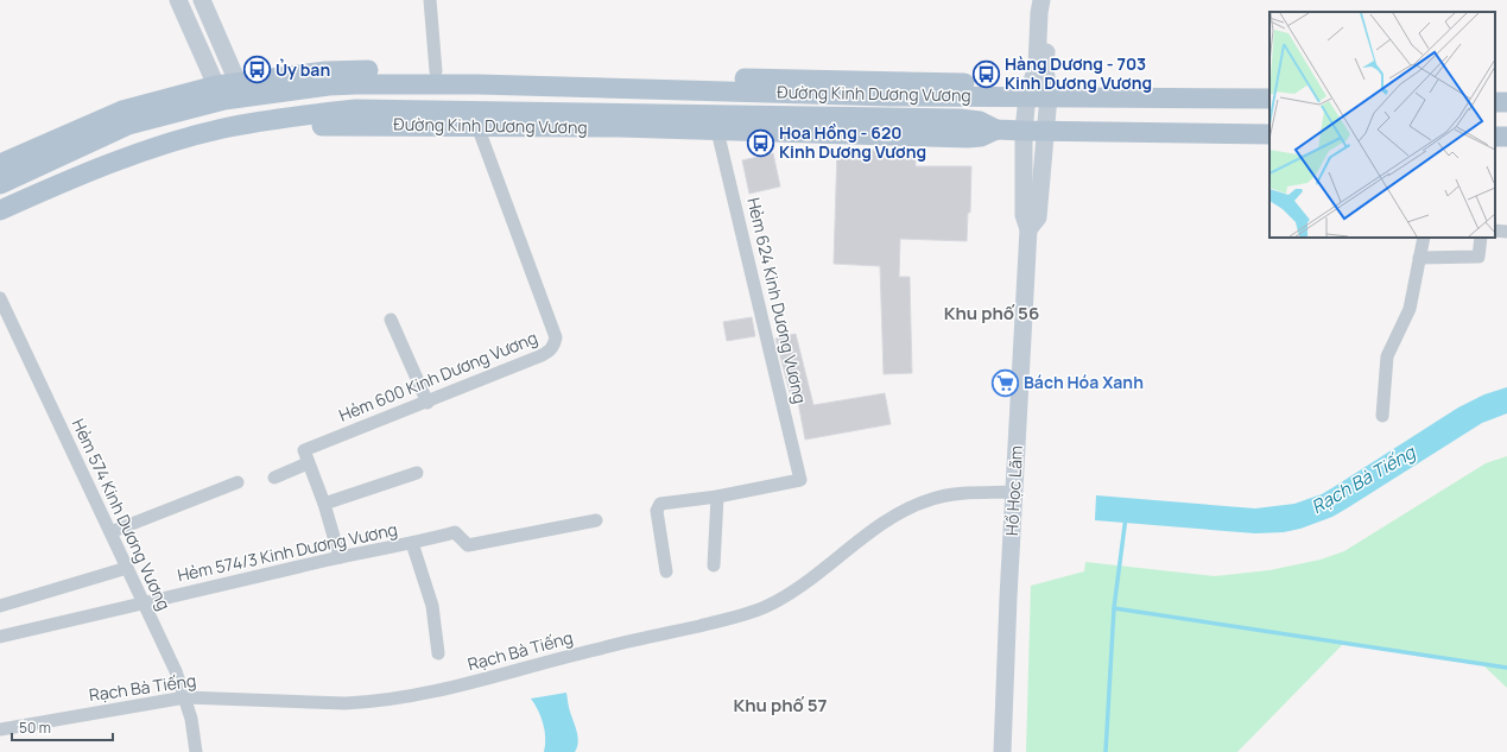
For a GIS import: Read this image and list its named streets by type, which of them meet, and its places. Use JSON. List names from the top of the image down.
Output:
{
  "streets": {
    "main road": ["Đường Kinh Dương Vương", "Hồ Học Lãm"],
    "street": [
      "Hẻm 624 Kinh Dương Vương",
      "Hẻm 600 Kinh Dương Vương",
      "Hẻm 574 Kinh Dương Vương",
      "Hẻm 574/3 Kinh Dương Vương",
      "Rạch Bà Tiếng"
    ]
  },
  "crossings": [
    ["Đường Kinh Dương Vương", "Hẻm 624 Kinh Dương Vương"],
    ["Đường Kinh Dương Vương", "Hẻm 600 Kinh Dương Vương"],
    ["Đường Kinh Dương Vương", "Hồ Học Lãm"],
    ["Hồ Học Lãm", "Rạch Bà Tiếng"],
    ["Hẻm 574 Kinh Dương Vương", "Hẻm 574/3 Kinh Dương Vương"],
    ["Hẻm 574 Kinh Dương Vương", "Rạch Bà Tiếng"]
  ],
  "districts": ["Khu phố 56", "Khu phố 57"],
  "water": ["Rạch Bà Tiếng"],
  "places": {
    "bus stop": ["Ủy ban", "Hàng Dương - 703 Kinh Dương Vương", "Hoa Hồng - 620 Kinh Dương Vương"],
    "supermarket": ["Bách Hóa Xanh"]
  },
  "scale_bar": "50 m"
}
